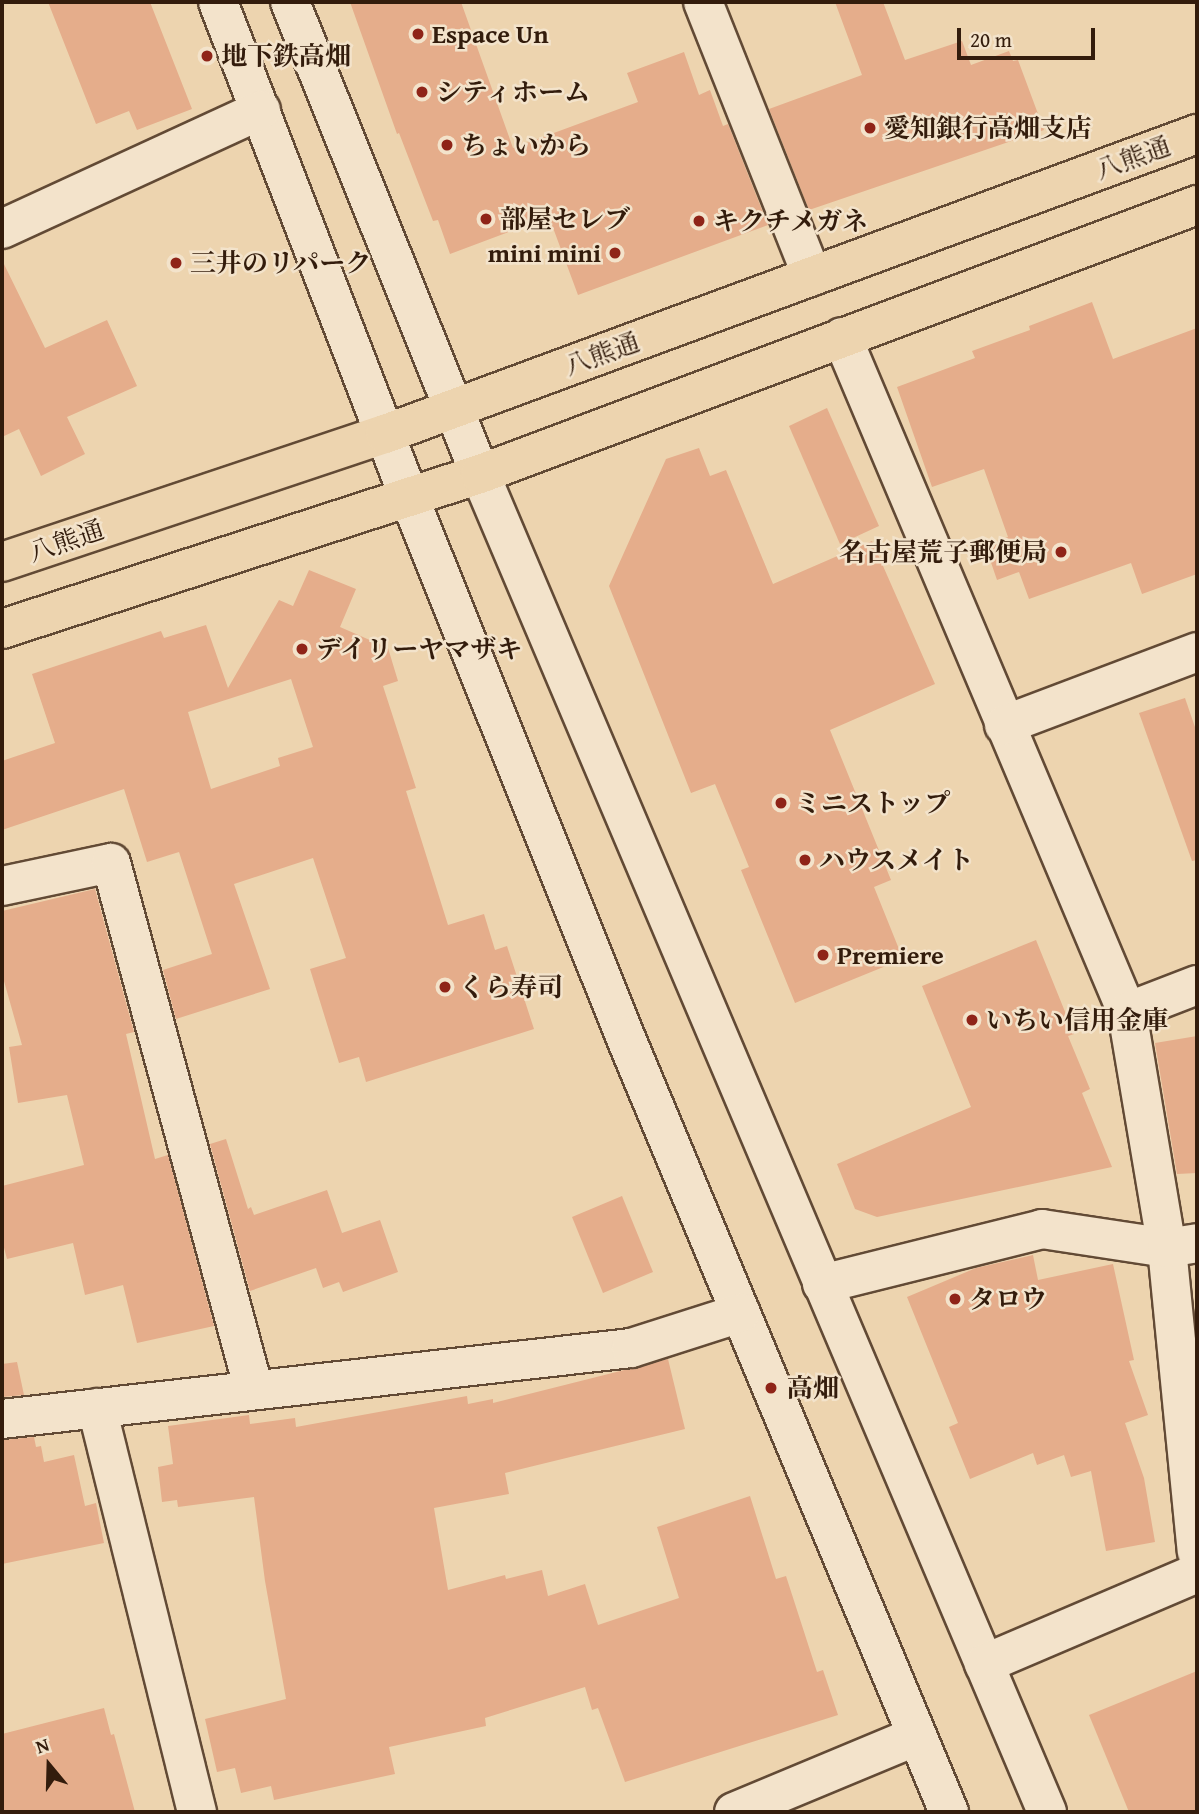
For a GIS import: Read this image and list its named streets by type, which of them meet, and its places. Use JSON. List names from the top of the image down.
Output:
{
  "streets": {
    "main road": ["八熊通"]
  },
  "places": [
    "Espace Un",
    "地下鉄高畑",
    "シティホーム",
    "愛知銀行高畑支店",
    "ちょいから",
    "部屋セレブ",
    "キクチメガネ",
    "mini mini",
    "三井のリパーク",
    "名古屋荒子郵便局",
    "デイリーヤマザキ",
    "ミニストップ",
    "ハウスメイト",
    "Premiere",
    "くら寿司",
    "いちい信用金庫",
    "タロウ",
    "高畑"
  ],
  "scale_bar": "20 m",
  "north": "top"
}
